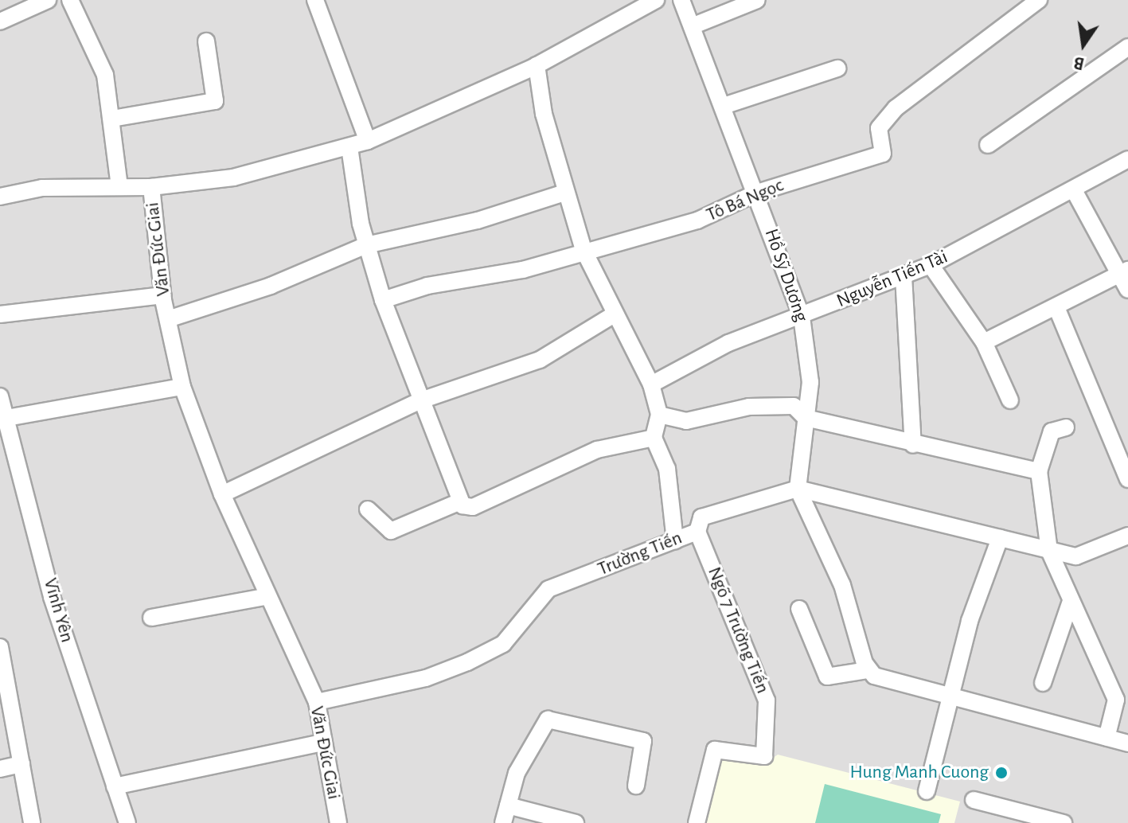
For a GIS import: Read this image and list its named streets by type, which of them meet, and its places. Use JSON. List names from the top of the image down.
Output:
{
  "streets": {
    "street": [
      "Tô Bá Ngọc",
      "Văn Đức Giai",
      "Hồ Sỹ Dương",
      "Nguyễn Tiến Tài",
      "Trường Tiến",
      "Vĩnh Yên",
      "Ngõ 7 Trường Tiến"
    ]
  },
  "crossings": [
    ["Tô Bá Ngọc", "Hồ Sỹ Dương"],
    ["Văn Đức Giai", "Trường Tiến"],
    ["Hồ Sỹ Dương", "Nguyễn Tiến Tài"],
    ["Hồ Sỹ Dương", "Trường Tiến"],
    ["Trường Tiến", "Ngõ 7 Trường Tiến"]
  ],
  "places": ["Hung Manh Cuong"],
  "north": "bottom"
}
